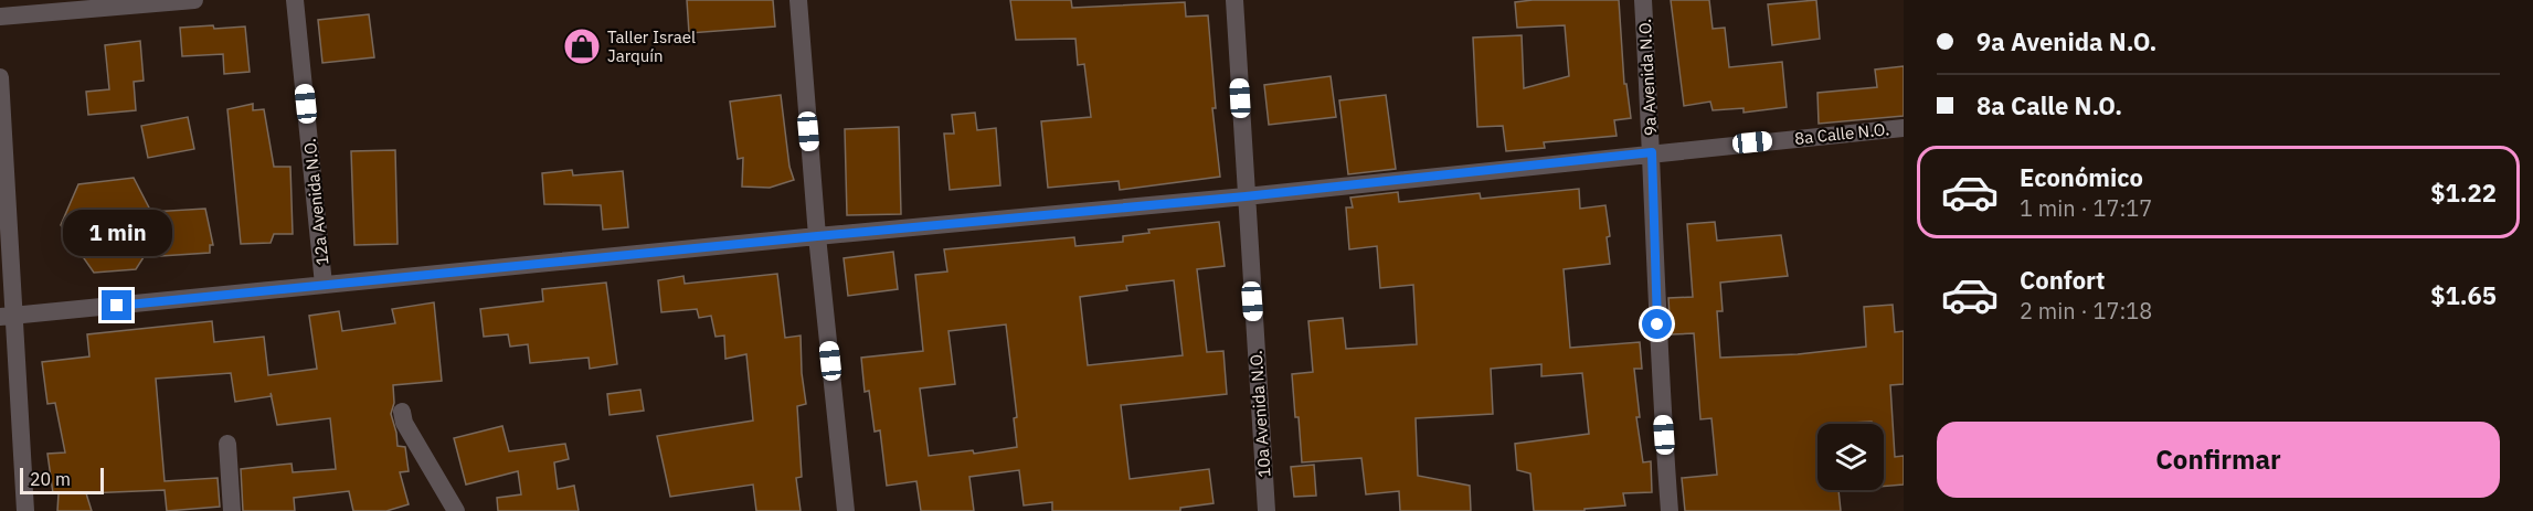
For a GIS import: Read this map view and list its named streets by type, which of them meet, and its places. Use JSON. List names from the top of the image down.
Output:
{
  "streets": {
    "street": [
      "9a Avenida N.O.",
      "8a Calle N.O.",
      "12a Avenida N.O.",
      "10a Avenida N.O."
    ]
  },
  "crossings": [
    ["9a Avenida N.O.", "8a Calle N.O."],
    ["8a Calle N.O.", "12a Avenida N.O."],
    ["8a Calle N.O.", "10a Avenida N.O."]
  ],
  "places": {
    "shop": ["Taller Israel Jarquín"]
  },
  "scale_bar": "20 m",
  "page": {
    "banner": ["9a Avenida N.O.", "8a Calle N.O."],
    "list": [
      {
        "name": "Económico",
        "note": "1 min · 17:17",
        "value": "$1.22"
      },
      {
        "name": "Confort",
        "note": "2 min · 17:18",
        "value": "$1.65"
      }
    ],
    "bubble": "1 min",
    "buttons": "Confirmar",
    "scale": "20 m"
  }
}
